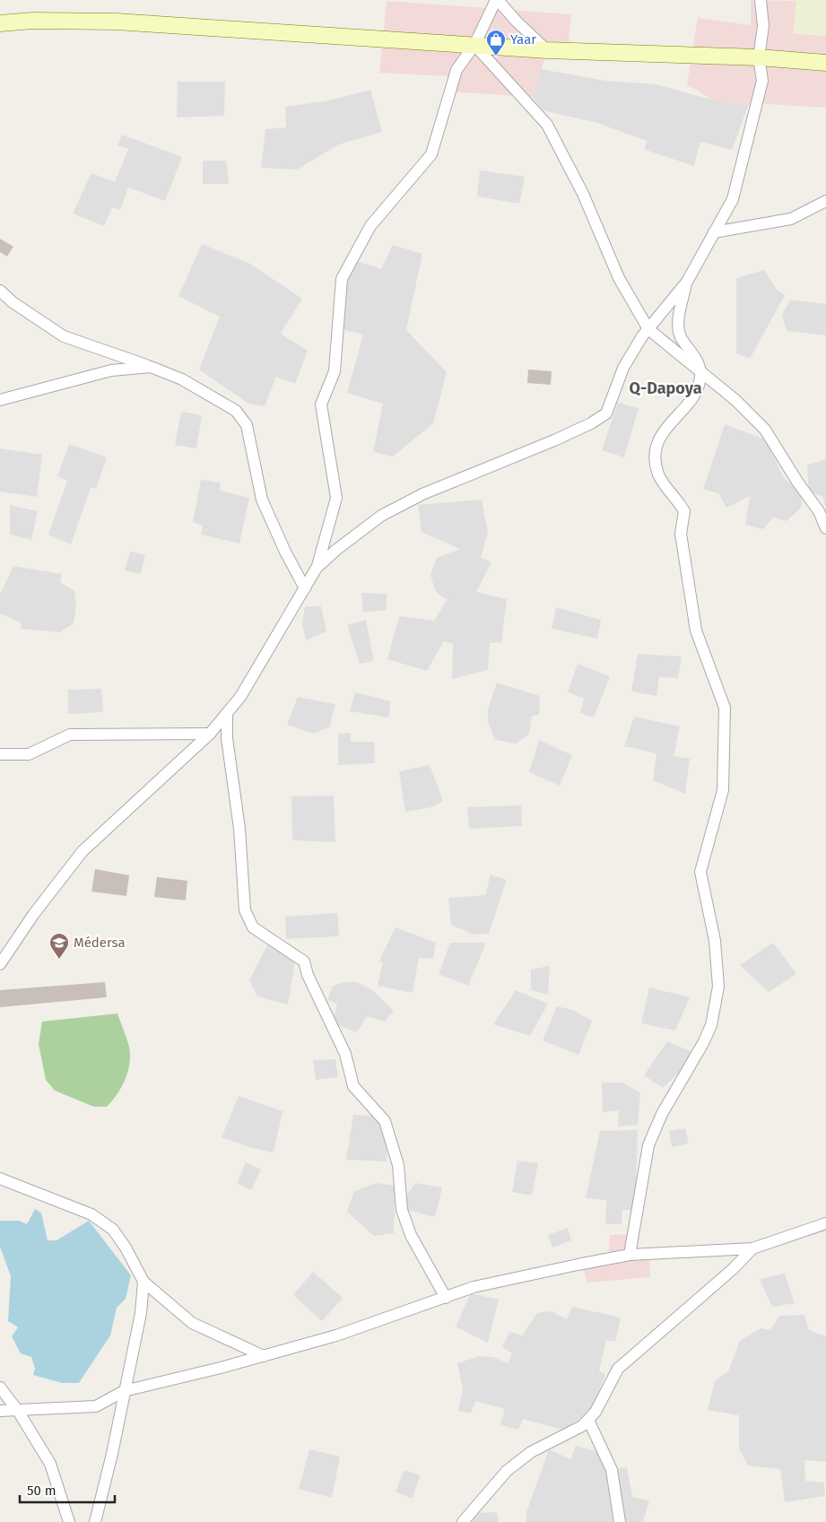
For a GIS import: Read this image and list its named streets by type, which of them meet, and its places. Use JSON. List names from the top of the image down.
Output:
{
  "districts": ["Q-Dapoya"],
  "places": {
    "shop": ["Yaar"],
    "school or university": ["Médersa"]
  },
  "scale_bar": "50 m"
}
